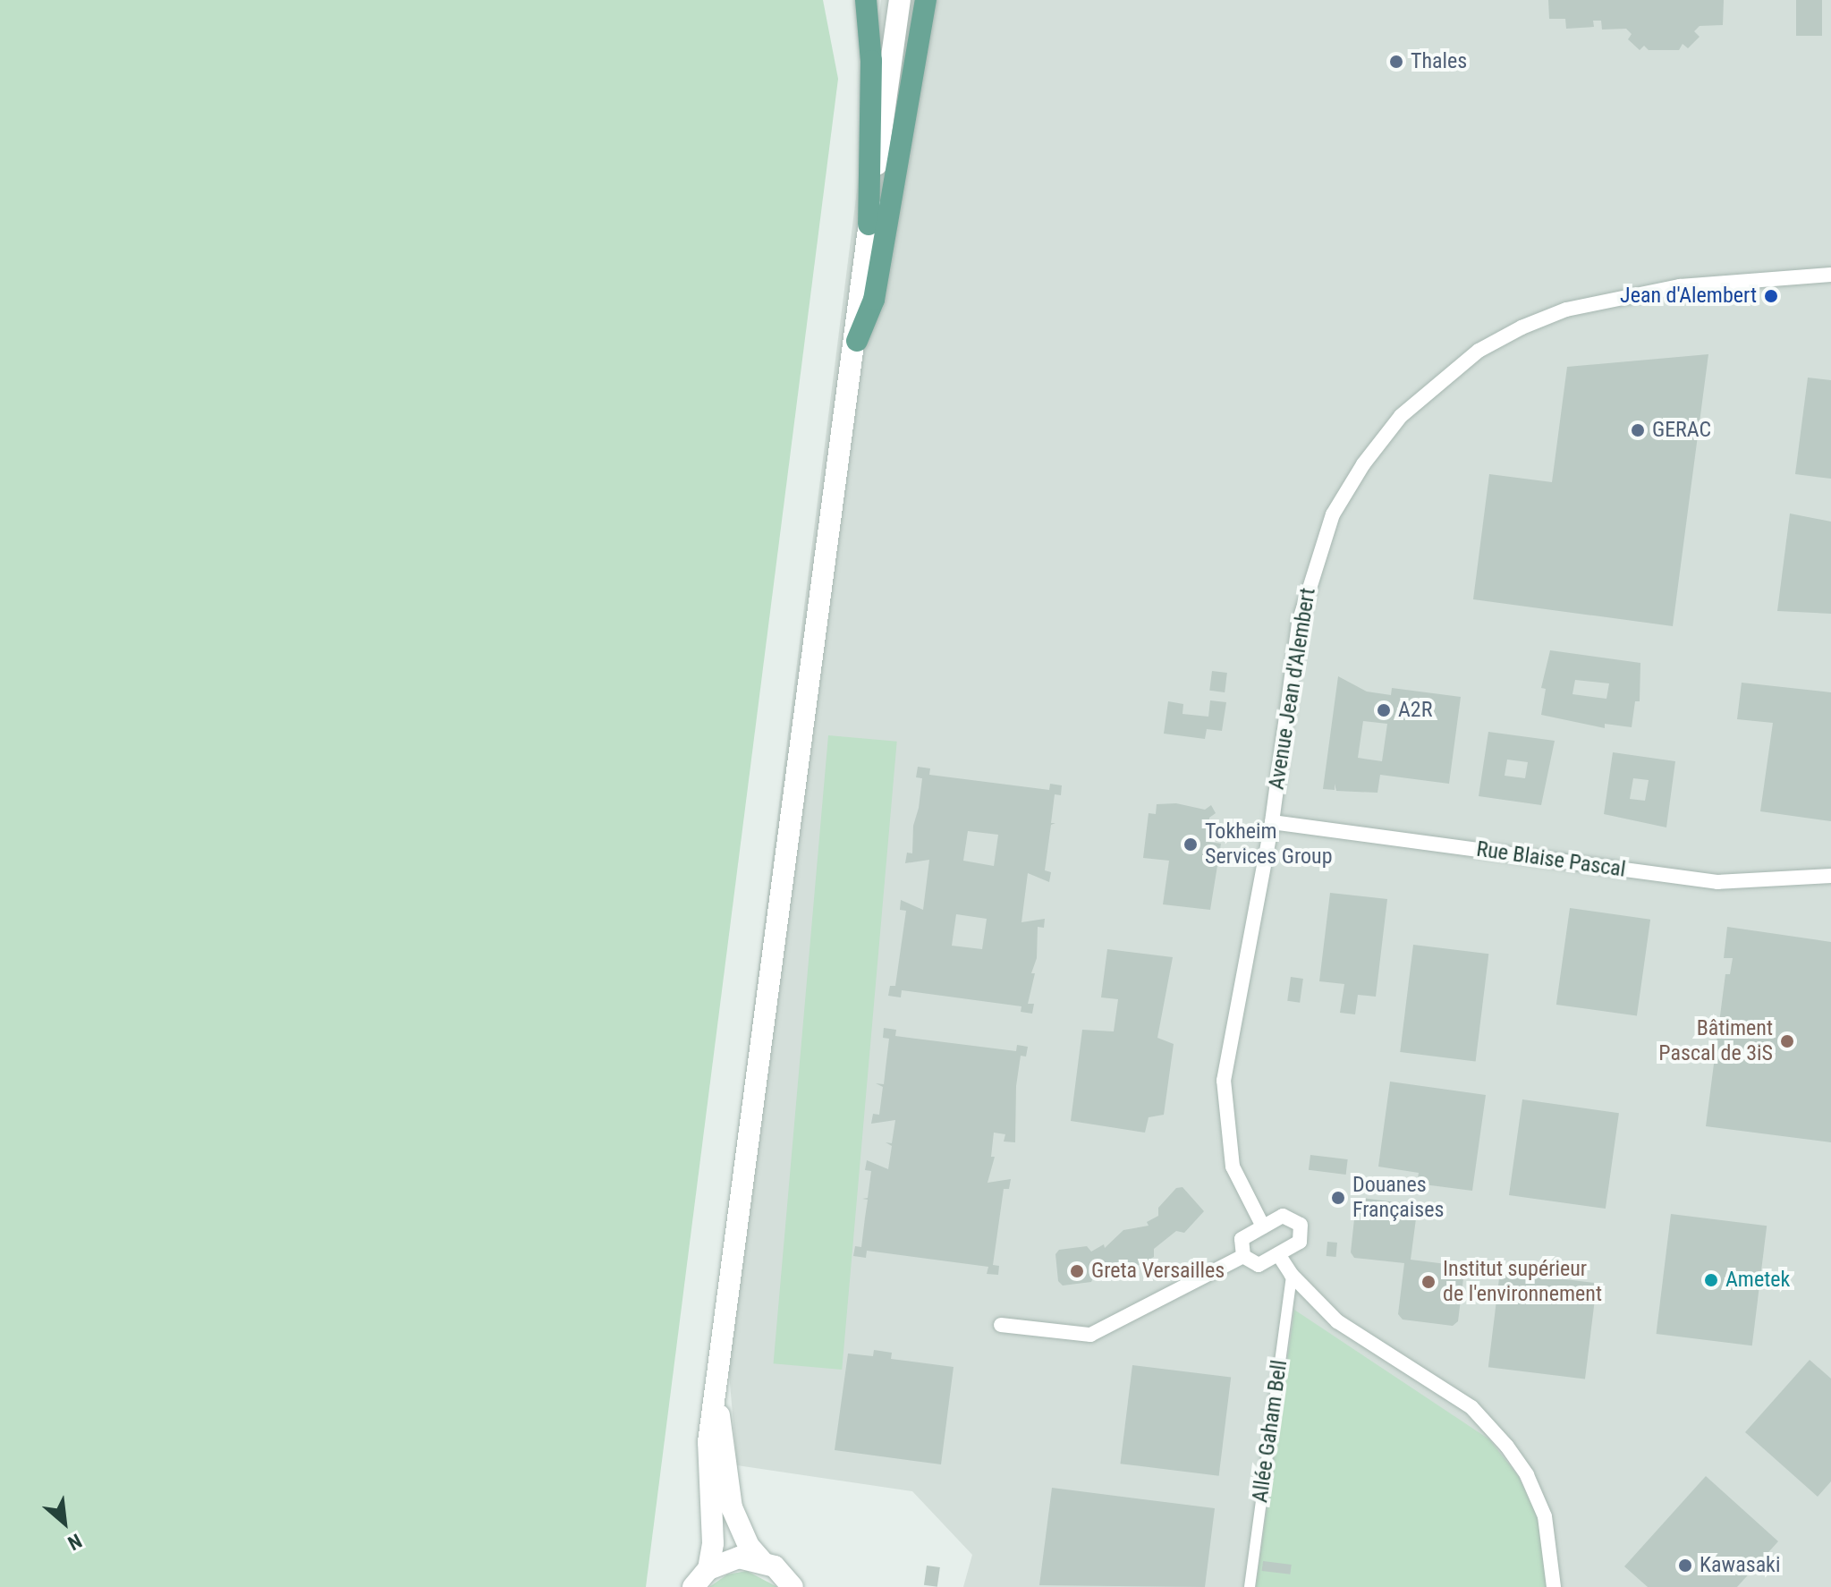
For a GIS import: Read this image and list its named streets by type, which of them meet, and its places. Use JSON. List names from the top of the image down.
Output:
{
  "streets": {
    "street": ["Avenue Jean d'Alembert", "Rue Blaise Pascal", "Allée Gaham Bell"]
  },
  "crossings": [
    ["Avenue Jean d'Alembert", "Rue Blaise Pascal"]
  ],
  "places": [
    "Thales",
    "Jean d'Alembert",
    "GERAC",
    "A2R",
    "Tokheim Services Group",
    "Bâtiment Pascal de 3iS",
    "Douanes Françaises",
    "Greta Versailles",
    "Ametek",
    "Institut supérieur de l'environnement",
    "Kawasaki"
  ],
  "north": "bottom right"
}
